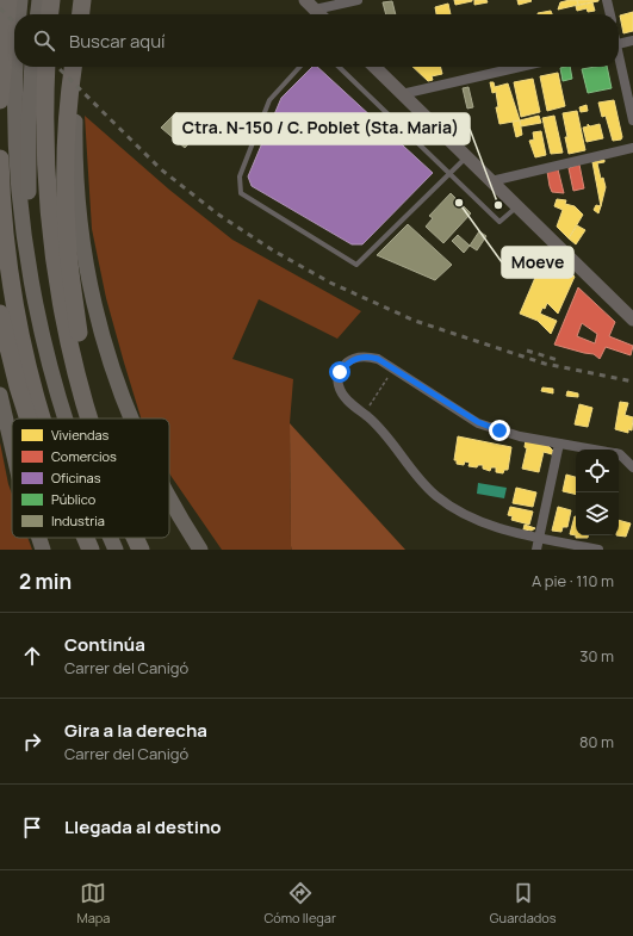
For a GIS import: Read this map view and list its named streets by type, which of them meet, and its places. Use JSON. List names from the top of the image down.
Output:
{
  "places": ["Moeve", "Ctra. N-150 / C. Poblet (Sta. Maria)"],
  "legend": [
    "Viviendas",
    "Comercios",
    "Oficinas",
    "Público",
    "Industria"
  ],
  "page": {
    "search": "Buscar aquí",
    "heading": ["2 min", "A pie · 110 m"],
    "list": [
      ["Continúa", "Carrer del Canigó", "30 m"],
      ["Gira a la derecha", "Carrer del Canigó", "80 m"],
      "Llegada al destino"
    ],
    "nav": ["Mapa", "Cómo llegar", "Guardados"]
  }
}
